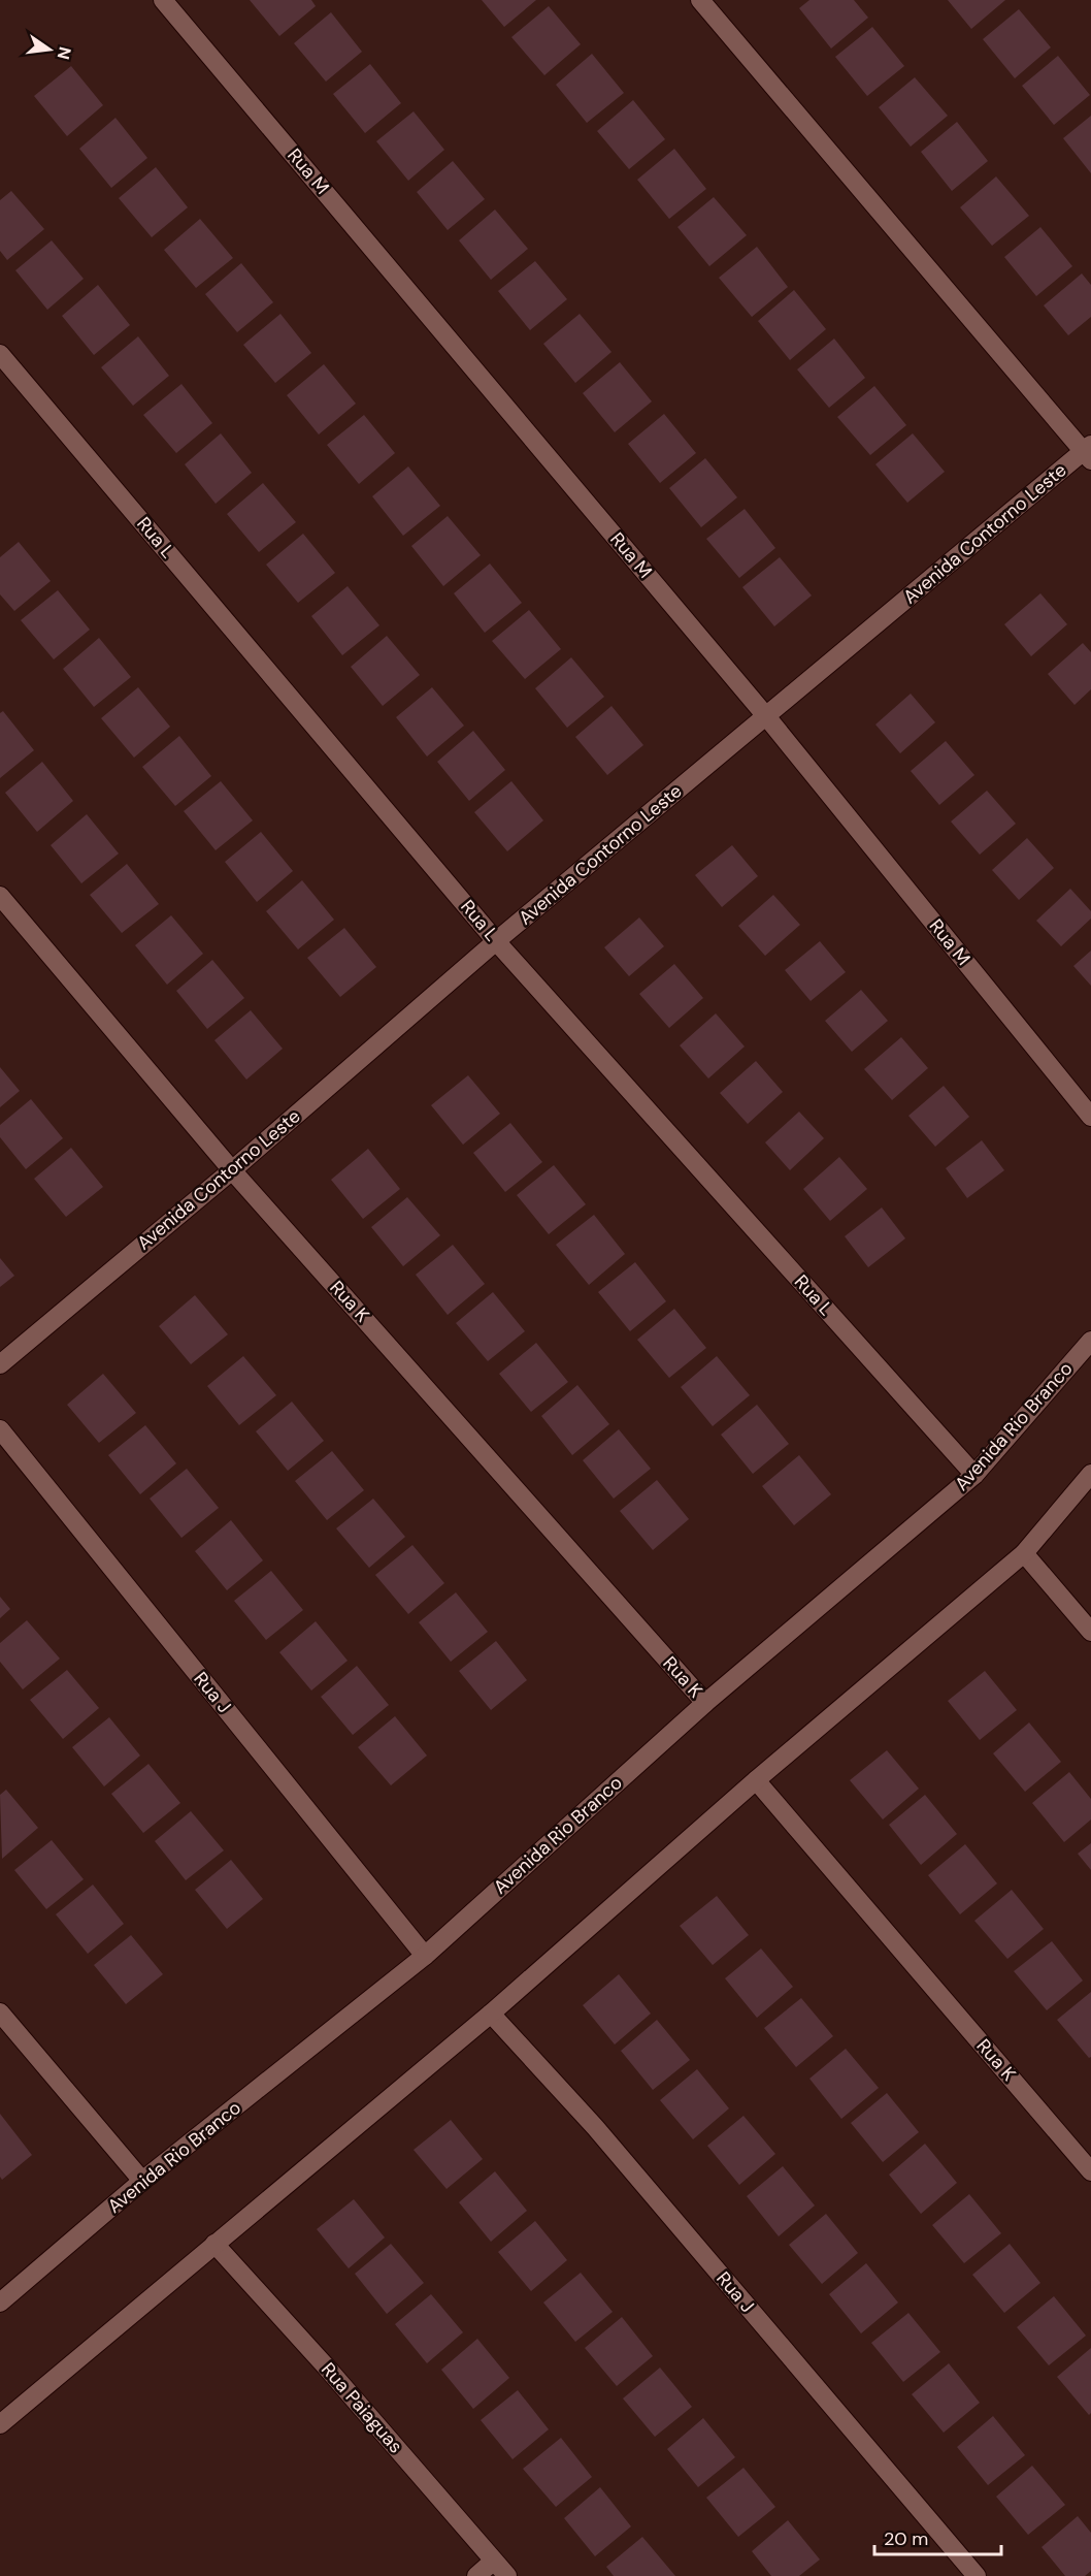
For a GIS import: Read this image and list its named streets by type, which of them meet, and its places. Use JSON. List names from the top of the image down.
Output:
{
  "streets": {
    "street": [
      "Rua M",
      "Avenida Contorno Leste",
      "Rua L",
      "Rua K",
      "Avenida Rio Branco",
      "Rua J",
      "Rua Paiaguas"
    ]
  },
  "crossings": [
    ["Rua M", "Avenida Contorno Leste"],
    ["Avenida Contorno Leste", "Rua L"],
    ["Avenida Contorno Leste", "Rua K"],
    ["Rua L", "Avenida Rio Branco"],
    ["Rua K", "Avenida Rio Branco"],
    ["Avenida Rio Branco", "Rua J"]
  ],
  "scale_bar": "20 m",
  "north": "right"
}
